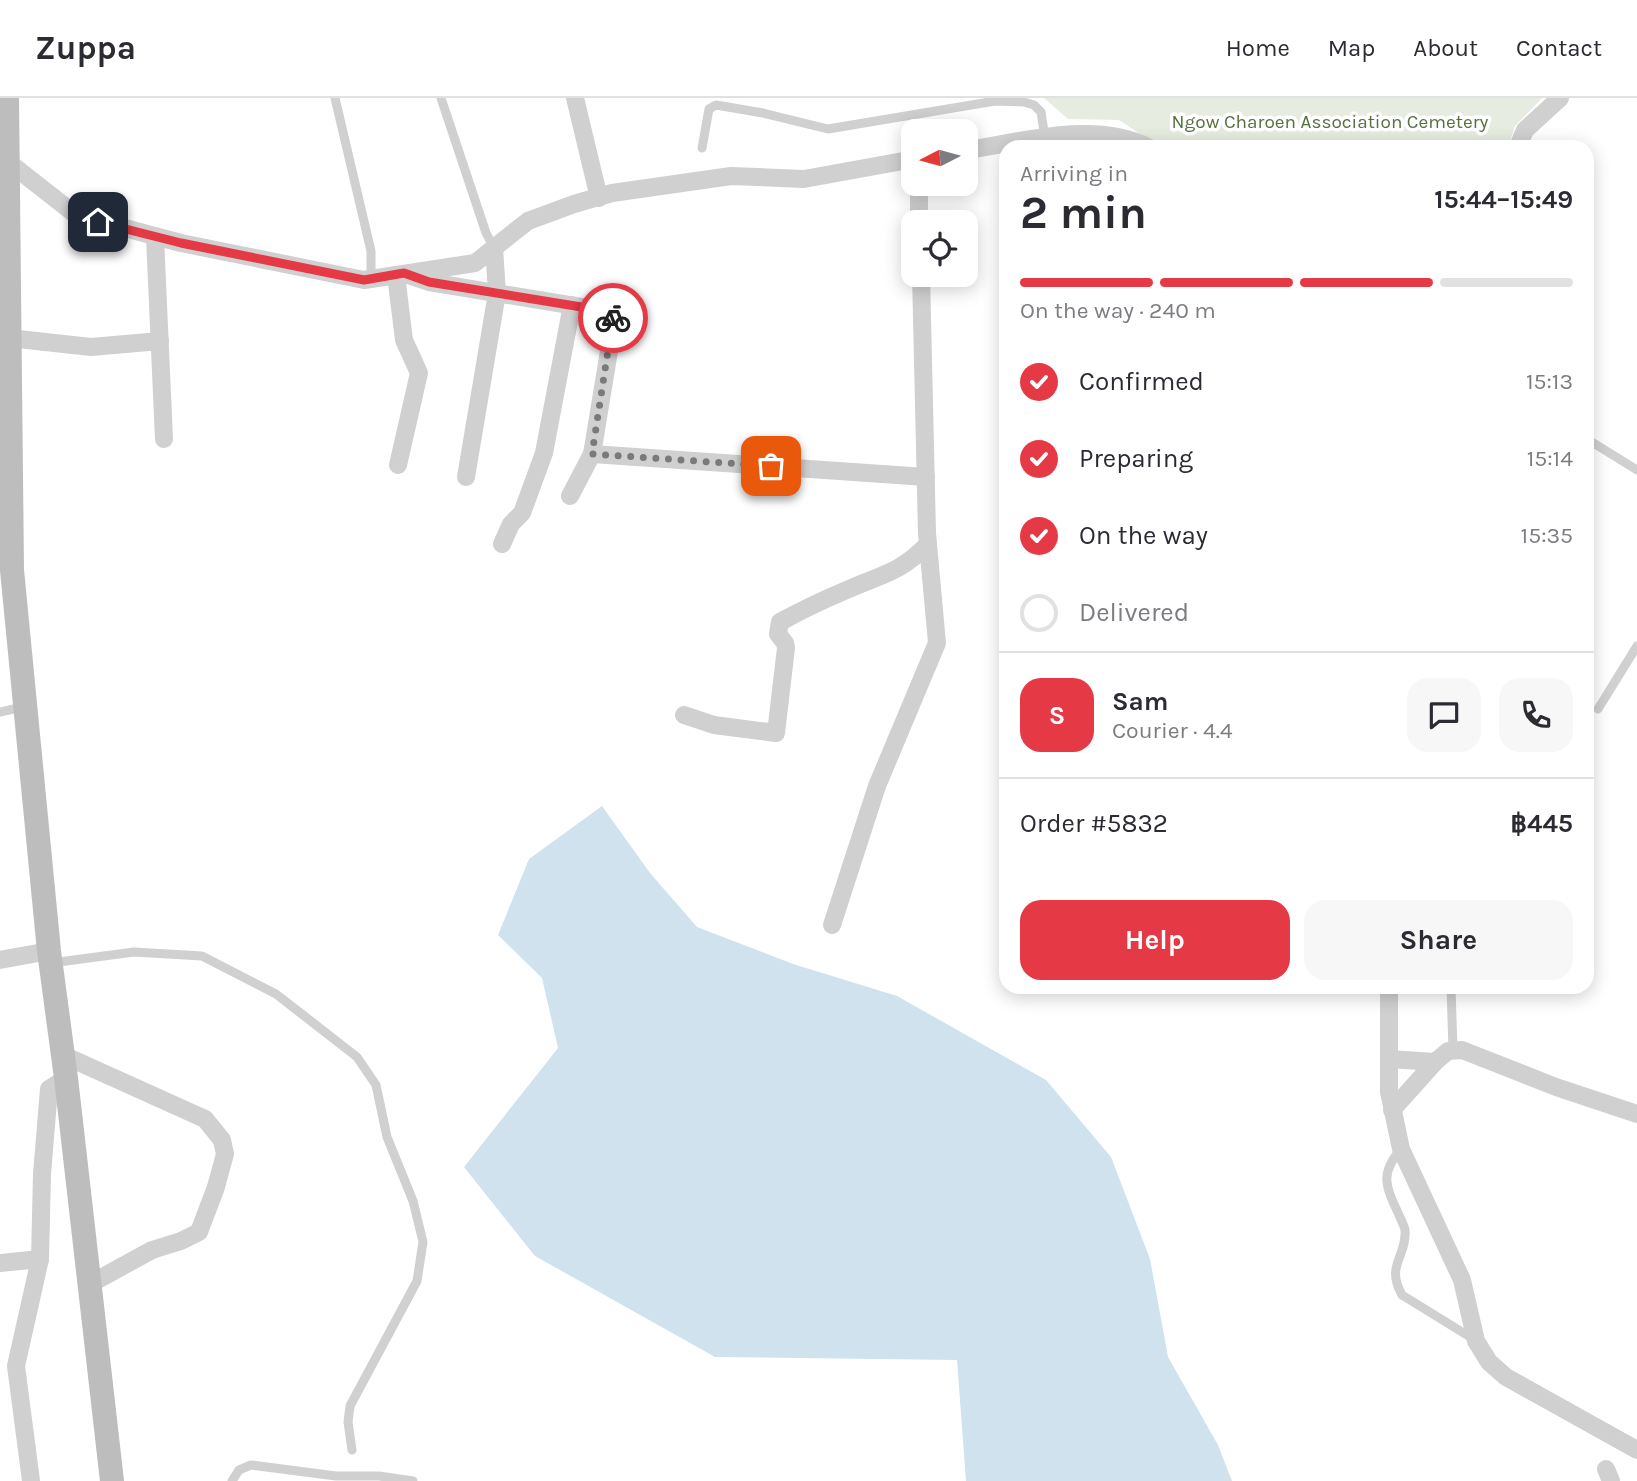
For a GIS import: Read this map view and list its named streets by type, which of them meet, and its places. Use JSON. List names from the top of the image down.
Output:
{
  "parks": ["Ngow Charoen Association Cemetery"],
  "north": "left",
  "page": {
    "header": "Zuppa",
    "nav": [
      "Home",
      "Map",
      "About",
      "Contact"
    ],
    "heading": ["2 min", "Arriving in", "15:44–15:49"],
    "panel": [
      "Sam",
      "Courier · 4.4",
      "Order #5832",
      "฿445"
    ],
    "bar": "On the way · 240 m",
    "list": [
      ["Confirmed", "15:13"],
      ["Preparing", "15:14"],
      ["On the way", "15:35"],
      "Delivered"
    ],
    "round": "S",
    "buttons": ["Help", "Share"]
  }
}
